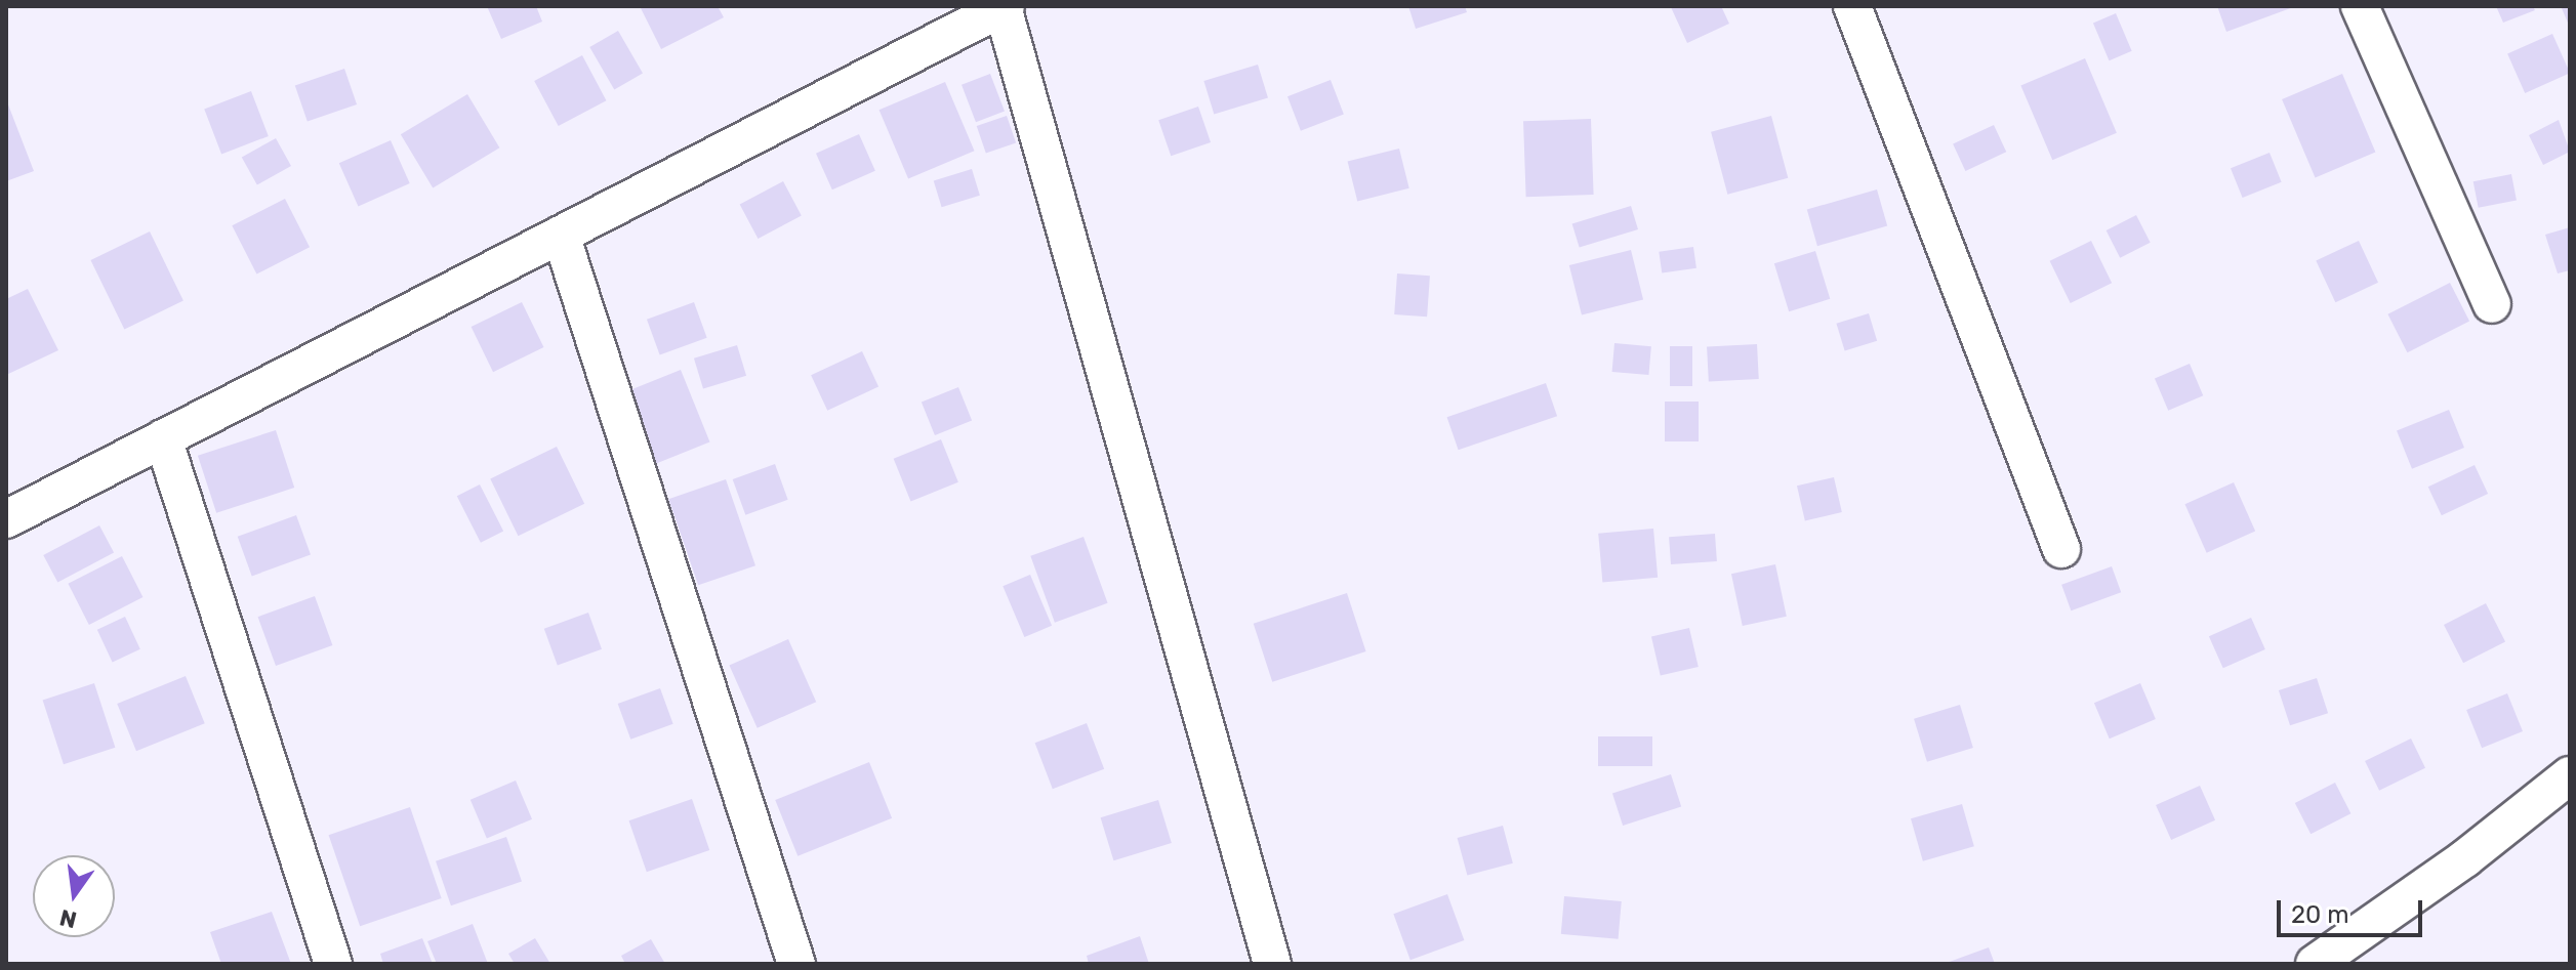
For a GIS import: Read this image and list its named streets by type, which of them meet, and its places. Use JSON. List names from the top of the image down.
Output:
{
  "scale_bar": "20 m",
  "north": "bottom"
}
